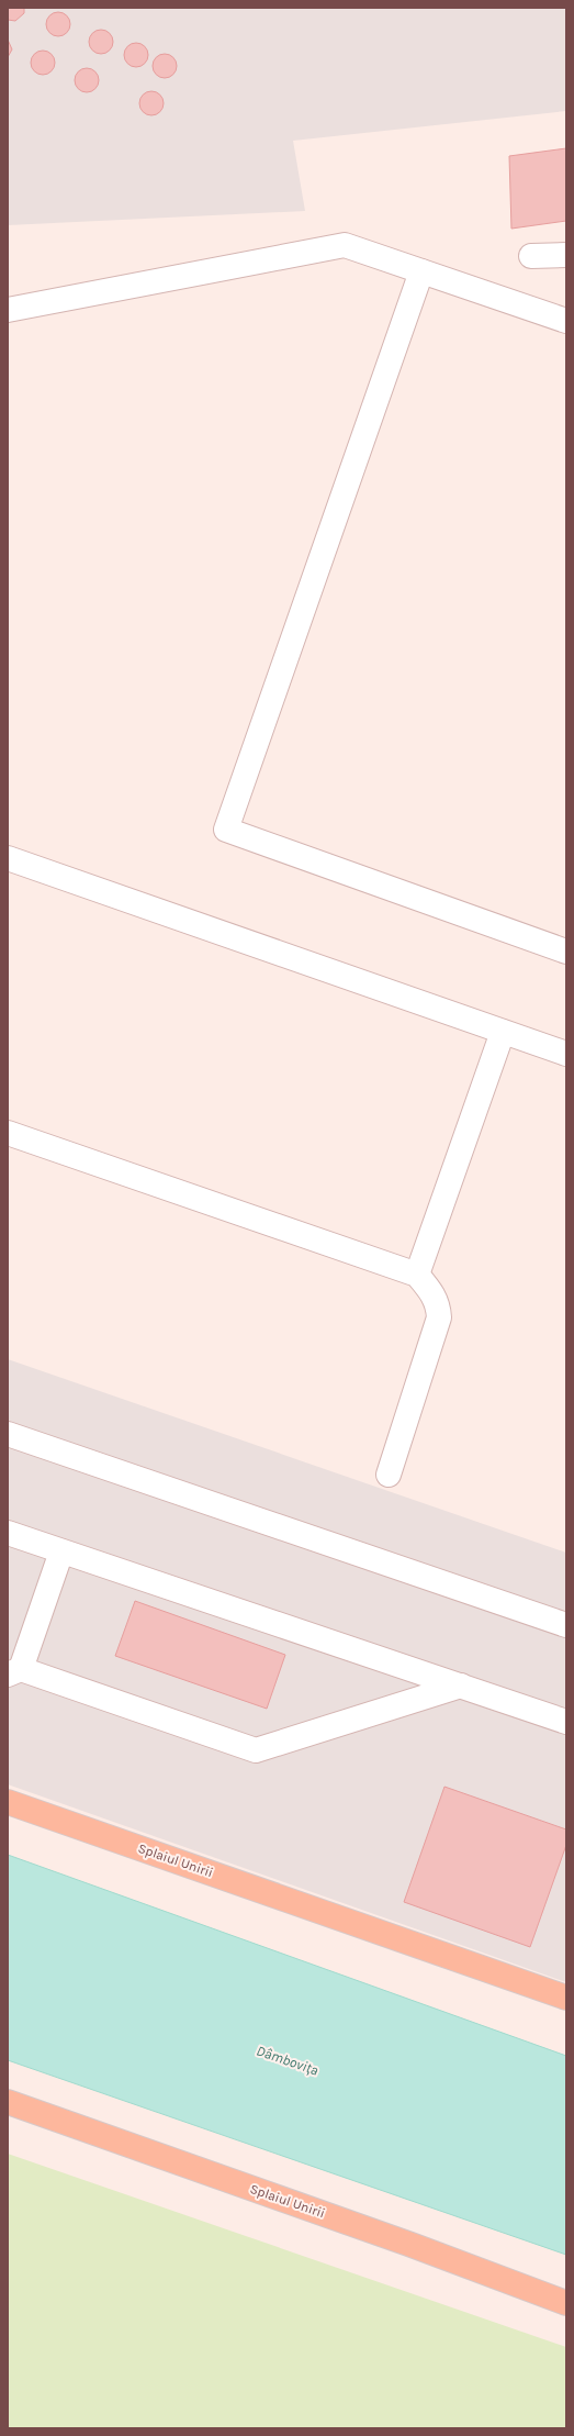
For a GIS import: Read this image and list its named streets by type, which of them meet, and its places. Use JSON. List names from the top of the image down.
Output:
{
  "streets": {
    "main road": ["Splaiul Unirii"]
  },
  "water": ["Dâmbovița"]
}
